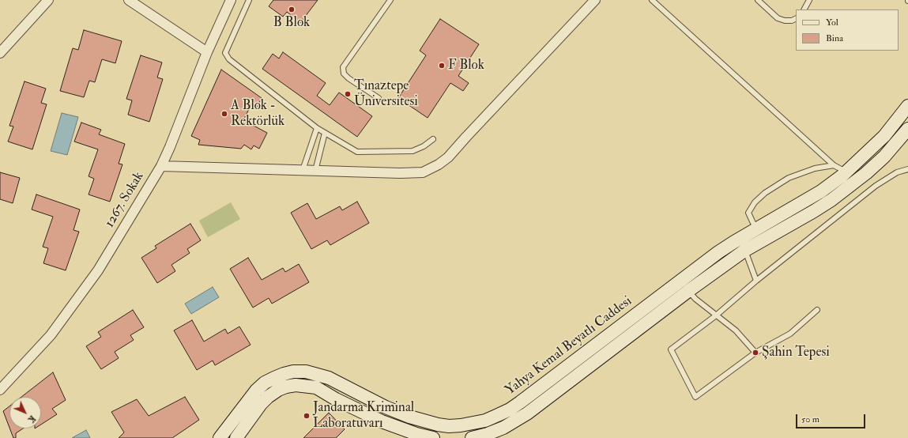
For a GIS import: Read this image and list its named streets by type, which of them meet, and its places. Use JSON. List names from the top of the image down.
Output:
{
  "streets": {
    "main road": ["Yahya Kemal Beyatlı Caddesi"],
    "street": ["1267. Sokak"]
  },
  "places": [
    "B Blok",
    "F Blok",
    "Tınaztepe Üniversitesi",
    "A Blok - Rektörlük",
    "Şahin Tepesi",
    "Jandarma Kriminal Laboratuvarı"
  ],
  "legend": ["Yol", "Bina"],
  "scale_bar": "50 m",
  "north": "bottom right"
}
